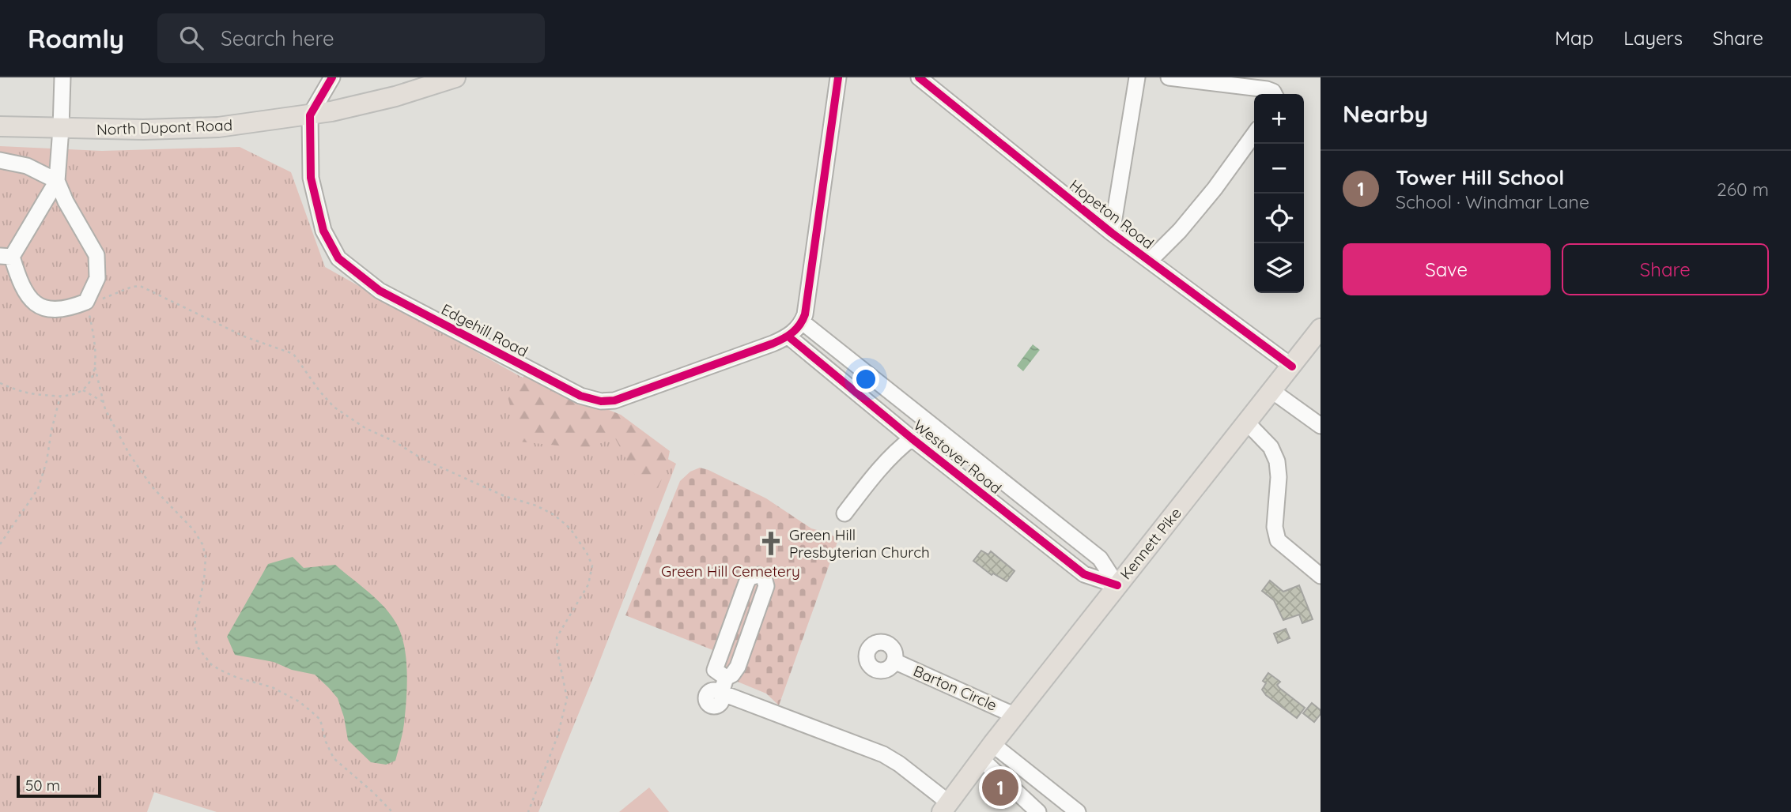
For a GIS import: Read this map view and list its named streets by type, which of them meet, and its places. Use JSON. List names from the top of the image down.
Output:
{
  "streets": {
    "main road": ["North Dupont Road", "Kennett Pike"],
    "street": [
      "Hopeton Road",
      "Edgehill Road",
      "Westover Road",
      "Barton Circle"
    ]
  },
  "crossings": [
    ["North Dupont Road", "Edgehill Road"],
    ["Hopeton Road", "Kennett Pike"],
    ["Edgehill Road", "Westover Road"],
    ["Westover Road", "Kennett Pike"],
    ["Kennett Pike", "Barton Circle"]
  ],
  "parks": ["Green Hill Cemetery"],
  "places": {
    "church": ["Green Hill Presbyterian Church"]
  },
  "scale_bar": "50 m",
  "page": {
    "header": "Roamly",
    "search": "Search here",
    "nav": ["Map", "Layers", "Share"],
    "heading": "Nearby",
    "map_buttons": ["+", "−"],
    "list": [
      {
        "mark": "1",
        "name": "Tower Hill School",
        "note": "School · Windmar Lane",
        "value": "260 m"
      }
    ],
    "buttons": ["Save", "Share"],
    "pins": "1",
    "scale": "50 m"
  }
}
